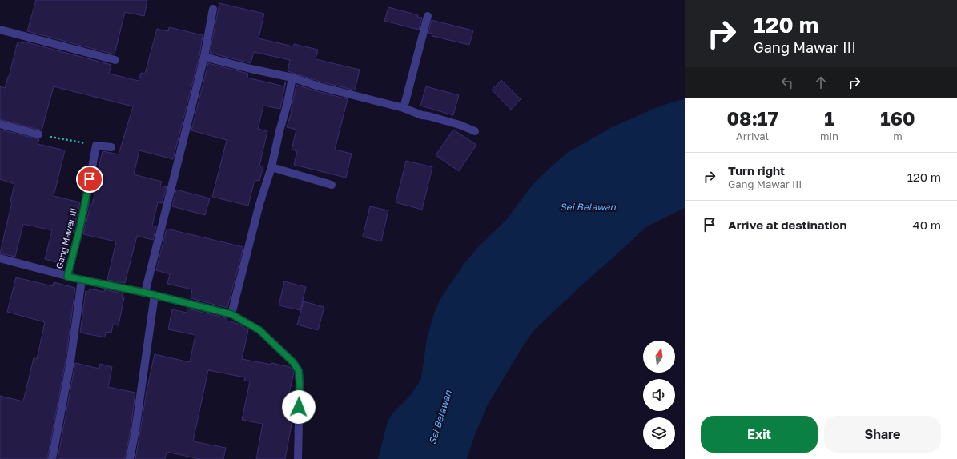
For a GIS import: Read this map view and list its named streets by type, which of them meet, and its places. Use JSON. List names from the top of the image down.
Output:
{
  "streets": {
    "street": ["Gang Mawar III"]
  },
  "water": ["Sei Belawan"],
  "north": "top",
  "page": {
    "turn": ["120 m", "Gang Mawar III"],
    "eta": [
      "08:17",
      "Arrival",
      "1",
      "min",
      "160",
      "m"
    ],
    "list": [
      {
        "name": "Turn right",
        "note": "Gang Mawar III",
        "value": "120 m"
      },
      {
        "name": "Arrive at destination",
        "value": "40 m"
      }
    ],
    "buttons": ["Exit", "Share"]
  }
}
